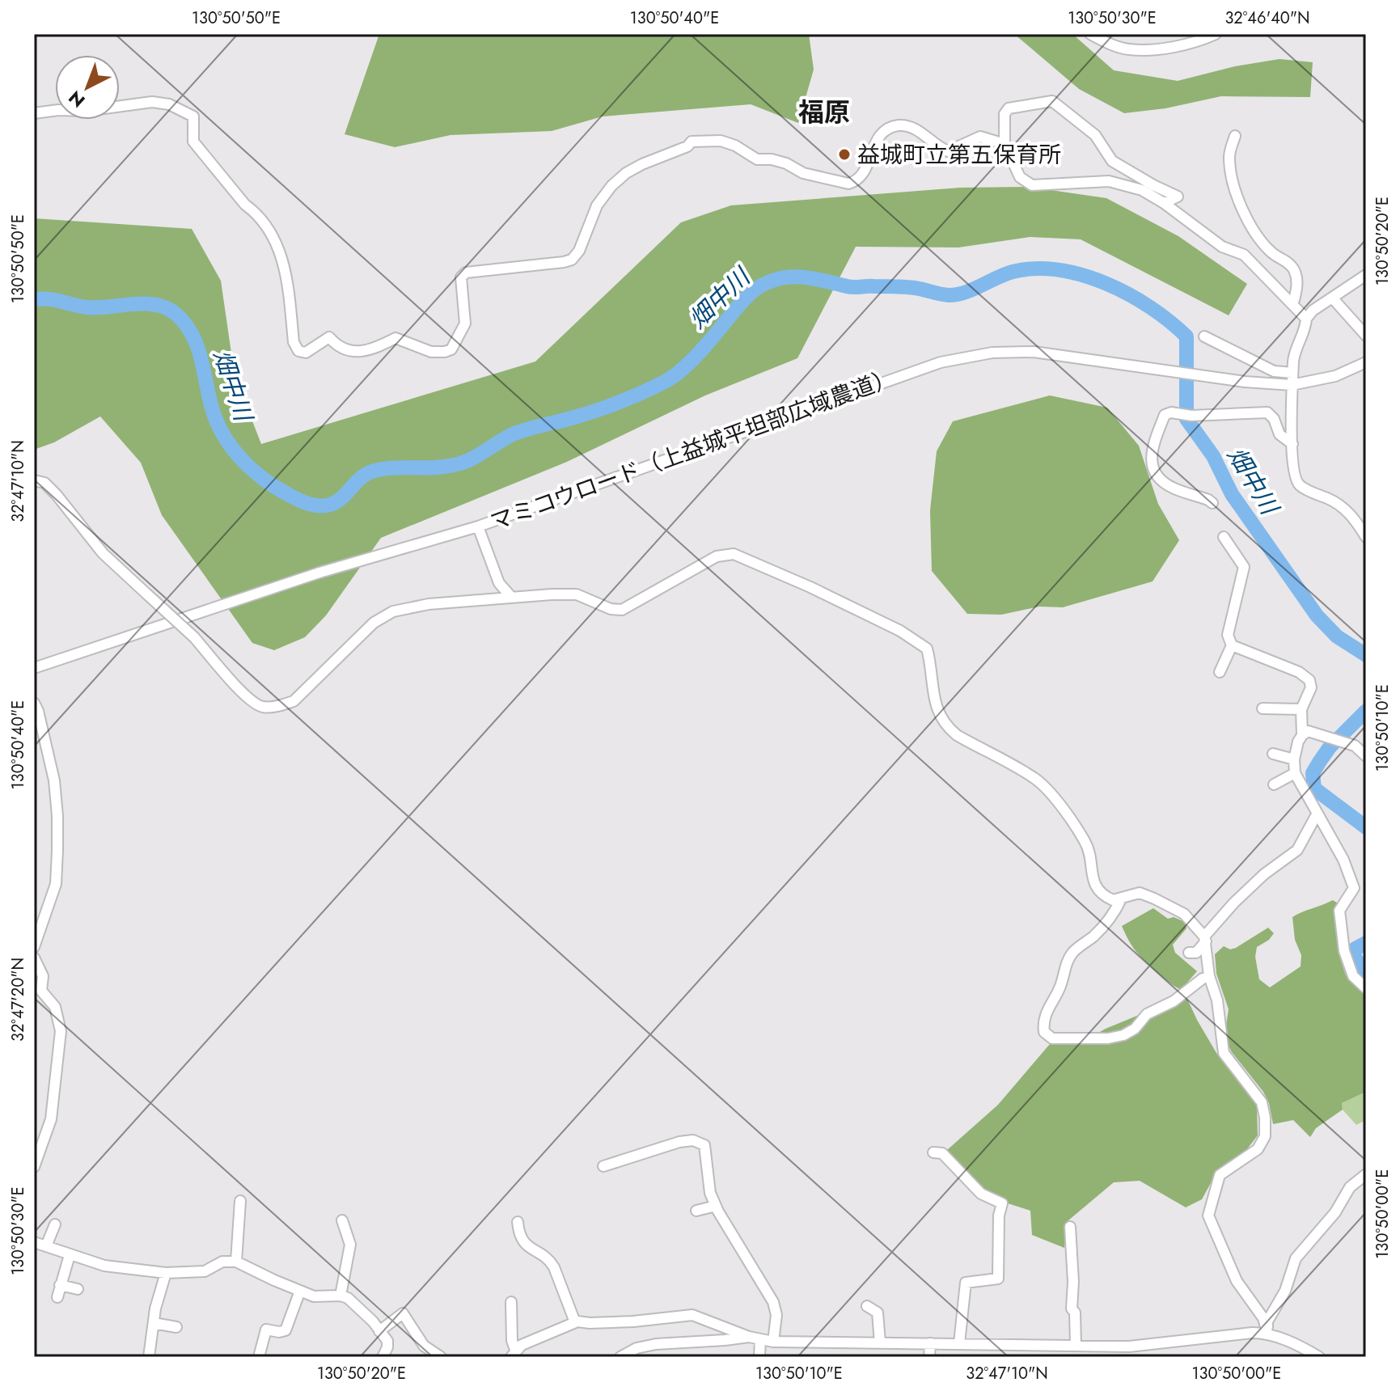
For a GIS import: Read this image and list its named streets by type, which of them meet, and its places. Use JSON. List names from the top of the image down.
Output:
{
  "streets": {
    "street": ["マミコウロード（上益城平坦部広域農道）"]
  },
  "districts": ["福原"],
  "water": ["畑中川"],
  "places": ["益城町立第五保育所"],
  "north": "bottom left",
  "coordinates": [
    "130°50'50\"E",
    "130°50'40\"E",
    "130°50'30\"E",
    "32°46'40\"N",
    "130°50'20\"E",
    "32°47'10\"N",
    "130°50'10\"E",
    "32°47'20\"N",
    "130°50'00\"E"
  ]
}
